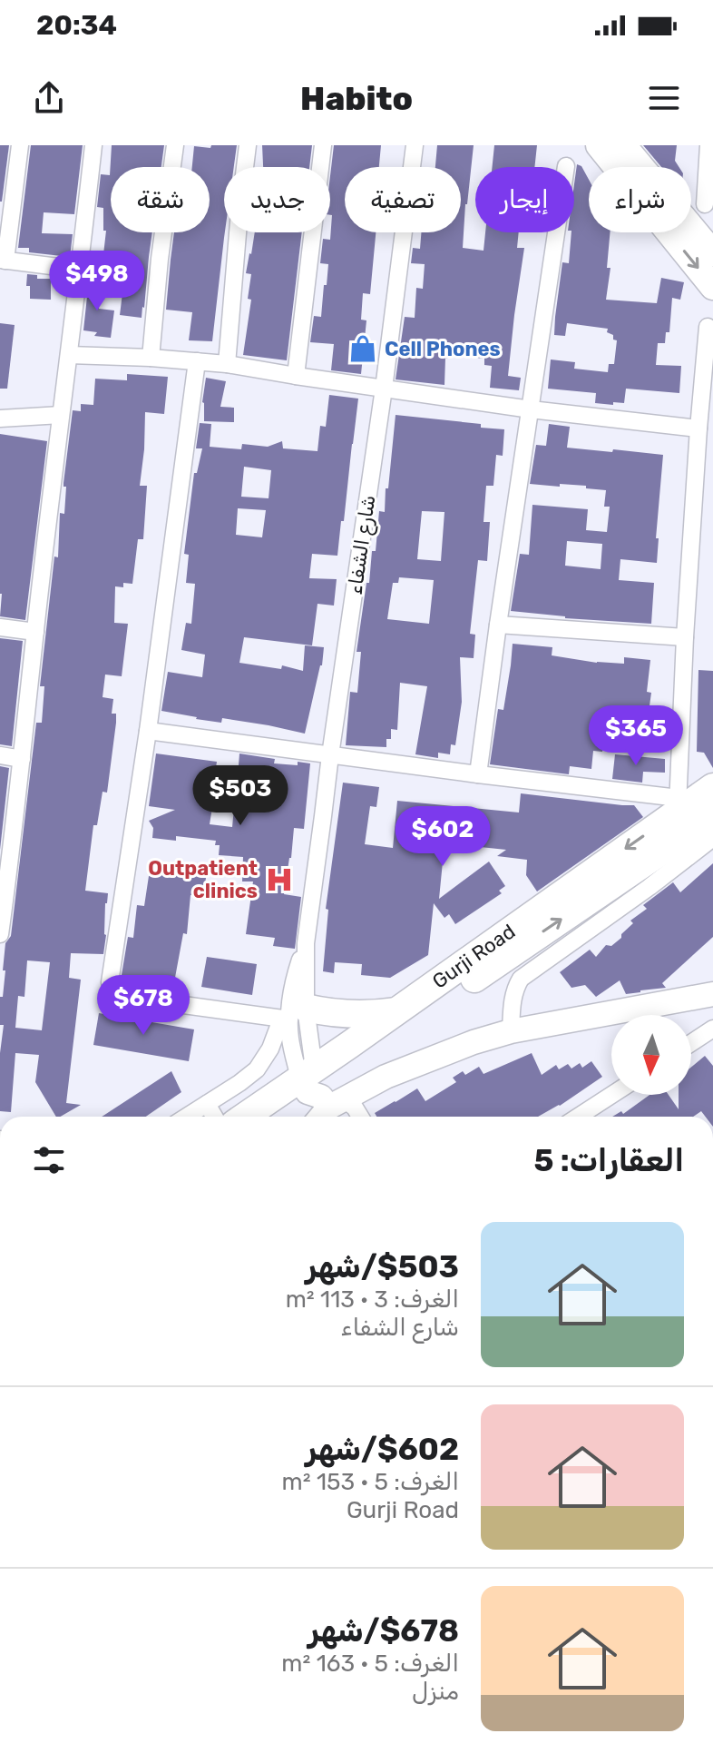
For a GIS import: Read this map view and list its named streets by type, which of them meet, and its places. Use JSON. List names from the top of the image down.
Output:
{
  "streets": {
    "highway": ["Gurji Road"],
    "street": ["شارع الشفاء"]
  },
  "crossings": [
    ["شارع الشفاء", "Gurji Road"]
  ],
  "places": {
    "shop": ["Cell Phones"],
    "hospital": ["Outpatient clinics"]
  },
  "north": "bottom",
  "page": {
    "status": "20:34",
    "header": "Habito",
    "chip": [
      "شراء",
      "إيجار",
      "تصفية",
      "جديد",
      "شقة"
    ],
    "price": [
      "$498",
      "$365",
      "$503",
      "$602",
      "$678"
    ],
    "heading": "العقارات: 5",
    "list": [
      {
        "name": "$503/شهر",
        "note": "الغرف: 3 · 113 m² · شارع الشفاء"
      },
      {
        "name": "$602/شهر",
        "note": "الغرف: 5 · 153 m² · Gurji Road"
      },
      {
        "name": "$678/شهر",
        "note": "الغرف: 5 · 163 m² · منزل"
      }
    ]
  }
}
